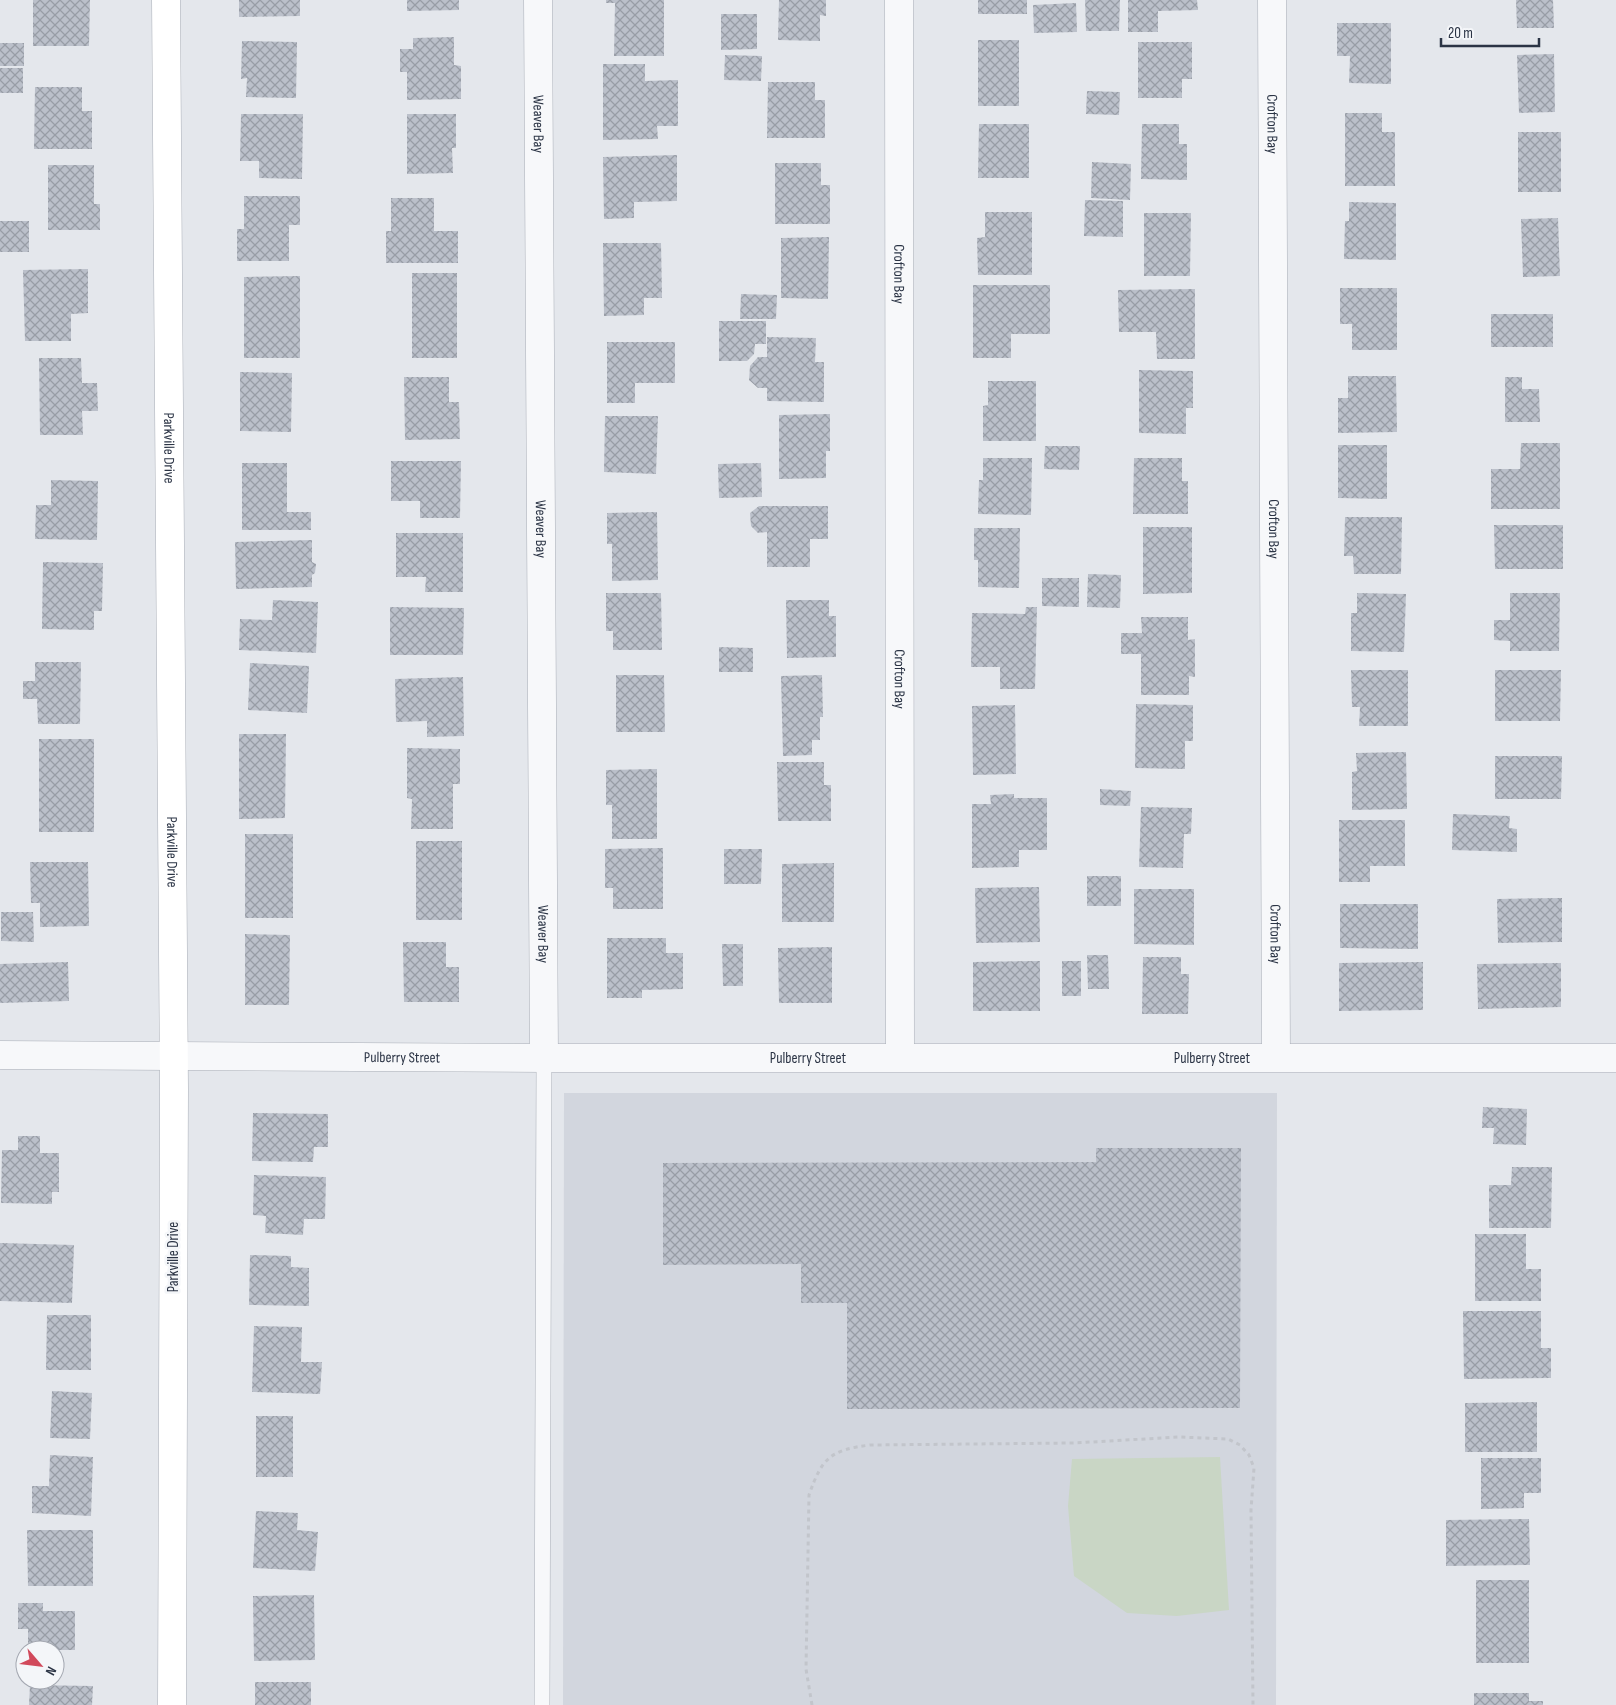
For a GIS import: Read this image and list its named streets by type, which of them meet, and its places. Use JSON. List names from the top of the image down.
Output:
{
  "streets": {
    "street": [
      "Weaver Bay",
      "Crofton Bay",
      "Parkville Drive",
      "Pulberry Street"
    ]
  },
  "crossings": [
    ["Weaver Bay", "Pulberry Street"],
    ["Crofton Bay", "Pulberry Street"],
    ["Parkville Drive", "Pulberry Street"]
  ],
  "scale_bar": "20 m",
  "north": "bottom right"
}
